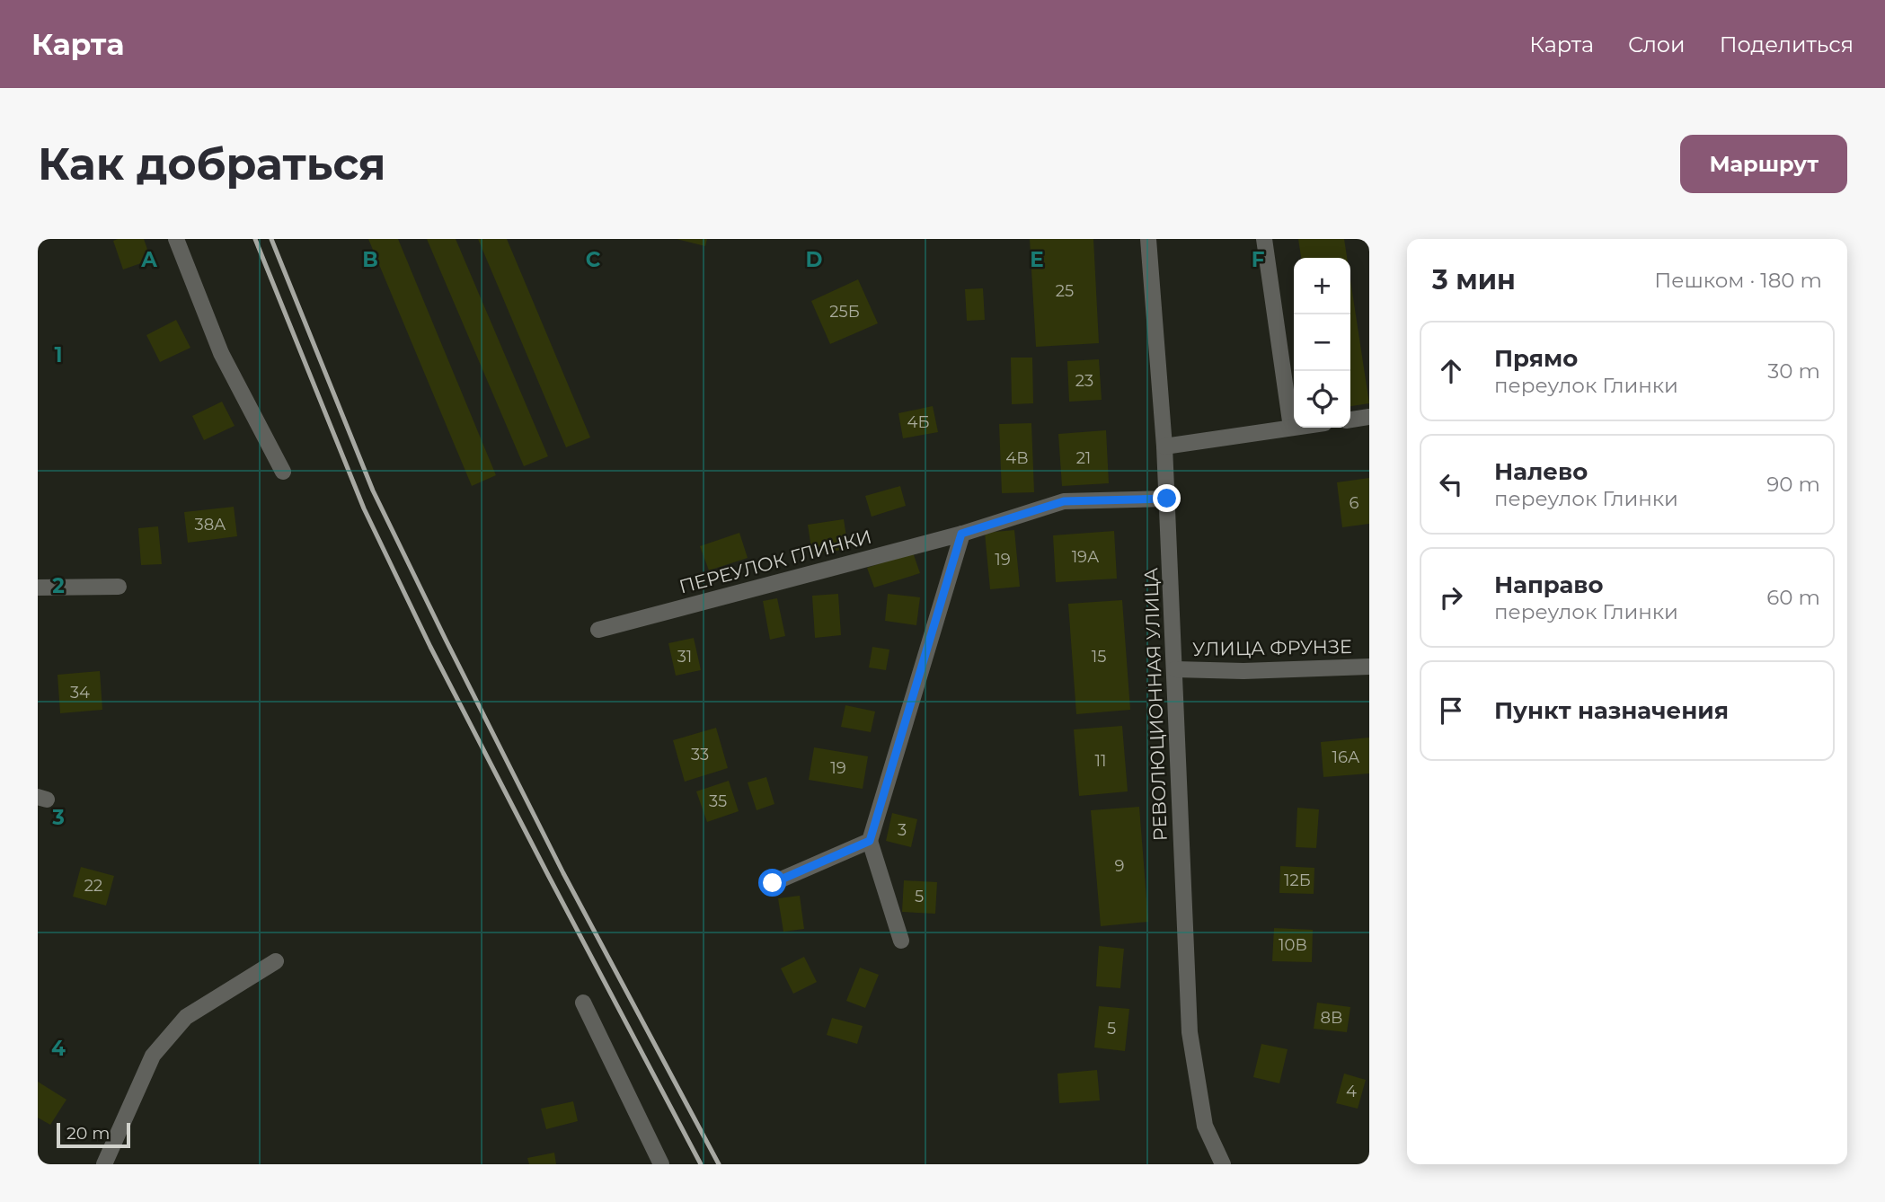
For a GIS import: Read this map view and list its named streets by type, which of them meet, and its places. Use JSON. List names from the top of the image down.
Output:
{
  "streets": {
    "street": ["ПЕРЕУЛОК ГЛИНКИ", "УЛИЦА ФРУНЗЕ", "РЕВОЛЮЦИОННАЯ УЛИЦА"]
  },
  "crossings": [
    ["ПЕРЕУЛОК ГЛИНКИ", "РЕВОЛЮЦИОННАЯ УЛИЦА"],
    ["УЛИЦА ФРУНЗЕ", "РЕВОЛЮЦИОННАЯ УЛИЦА"]
  ],
  "house_numbers": [
    "25",
    "25Б",
    "23",
    "4Б",
    "4В",
    "21",
    "6",
    "38А",
    "19А",
    "19",
    "31",
    "15",
    "34",
    "33",
    "16А",
    "11",
    "19",
    "35",
    "3",
    "9",
    "12Б",
    "22",
    "5",
    "10В",
    "8В",
    "5",
    "4"
  ],
  "scale_bar": "20 m",
  "page": {
    "header": "Карта",
    "nav": ["Карта", "Слои", "Поделиться"],
    "buttons": "Маршрут",
    "title": "Как добраться",
    "heading": ["3 мин", "Пешком · 180 m"],
    "map_buttons": ["+", "−"],
    "list": [
      ["Прямо", "переулок Глинки", "30 m"],
      ["Налево", "переулок Глинки", "90 m"],
      ["Направо", "переулок Глинки", "60 m"],
      "Пункт назначения"
    ],
    "scale": "20 m"
  },
  "grid": {
    "columns": [
      "A",
      "B",
      "C",
      "D",
      "E",
      "F"
    ],
    "rows": [
      "1",
      "2",
      "3",
      "4"
    ]
  }
}
